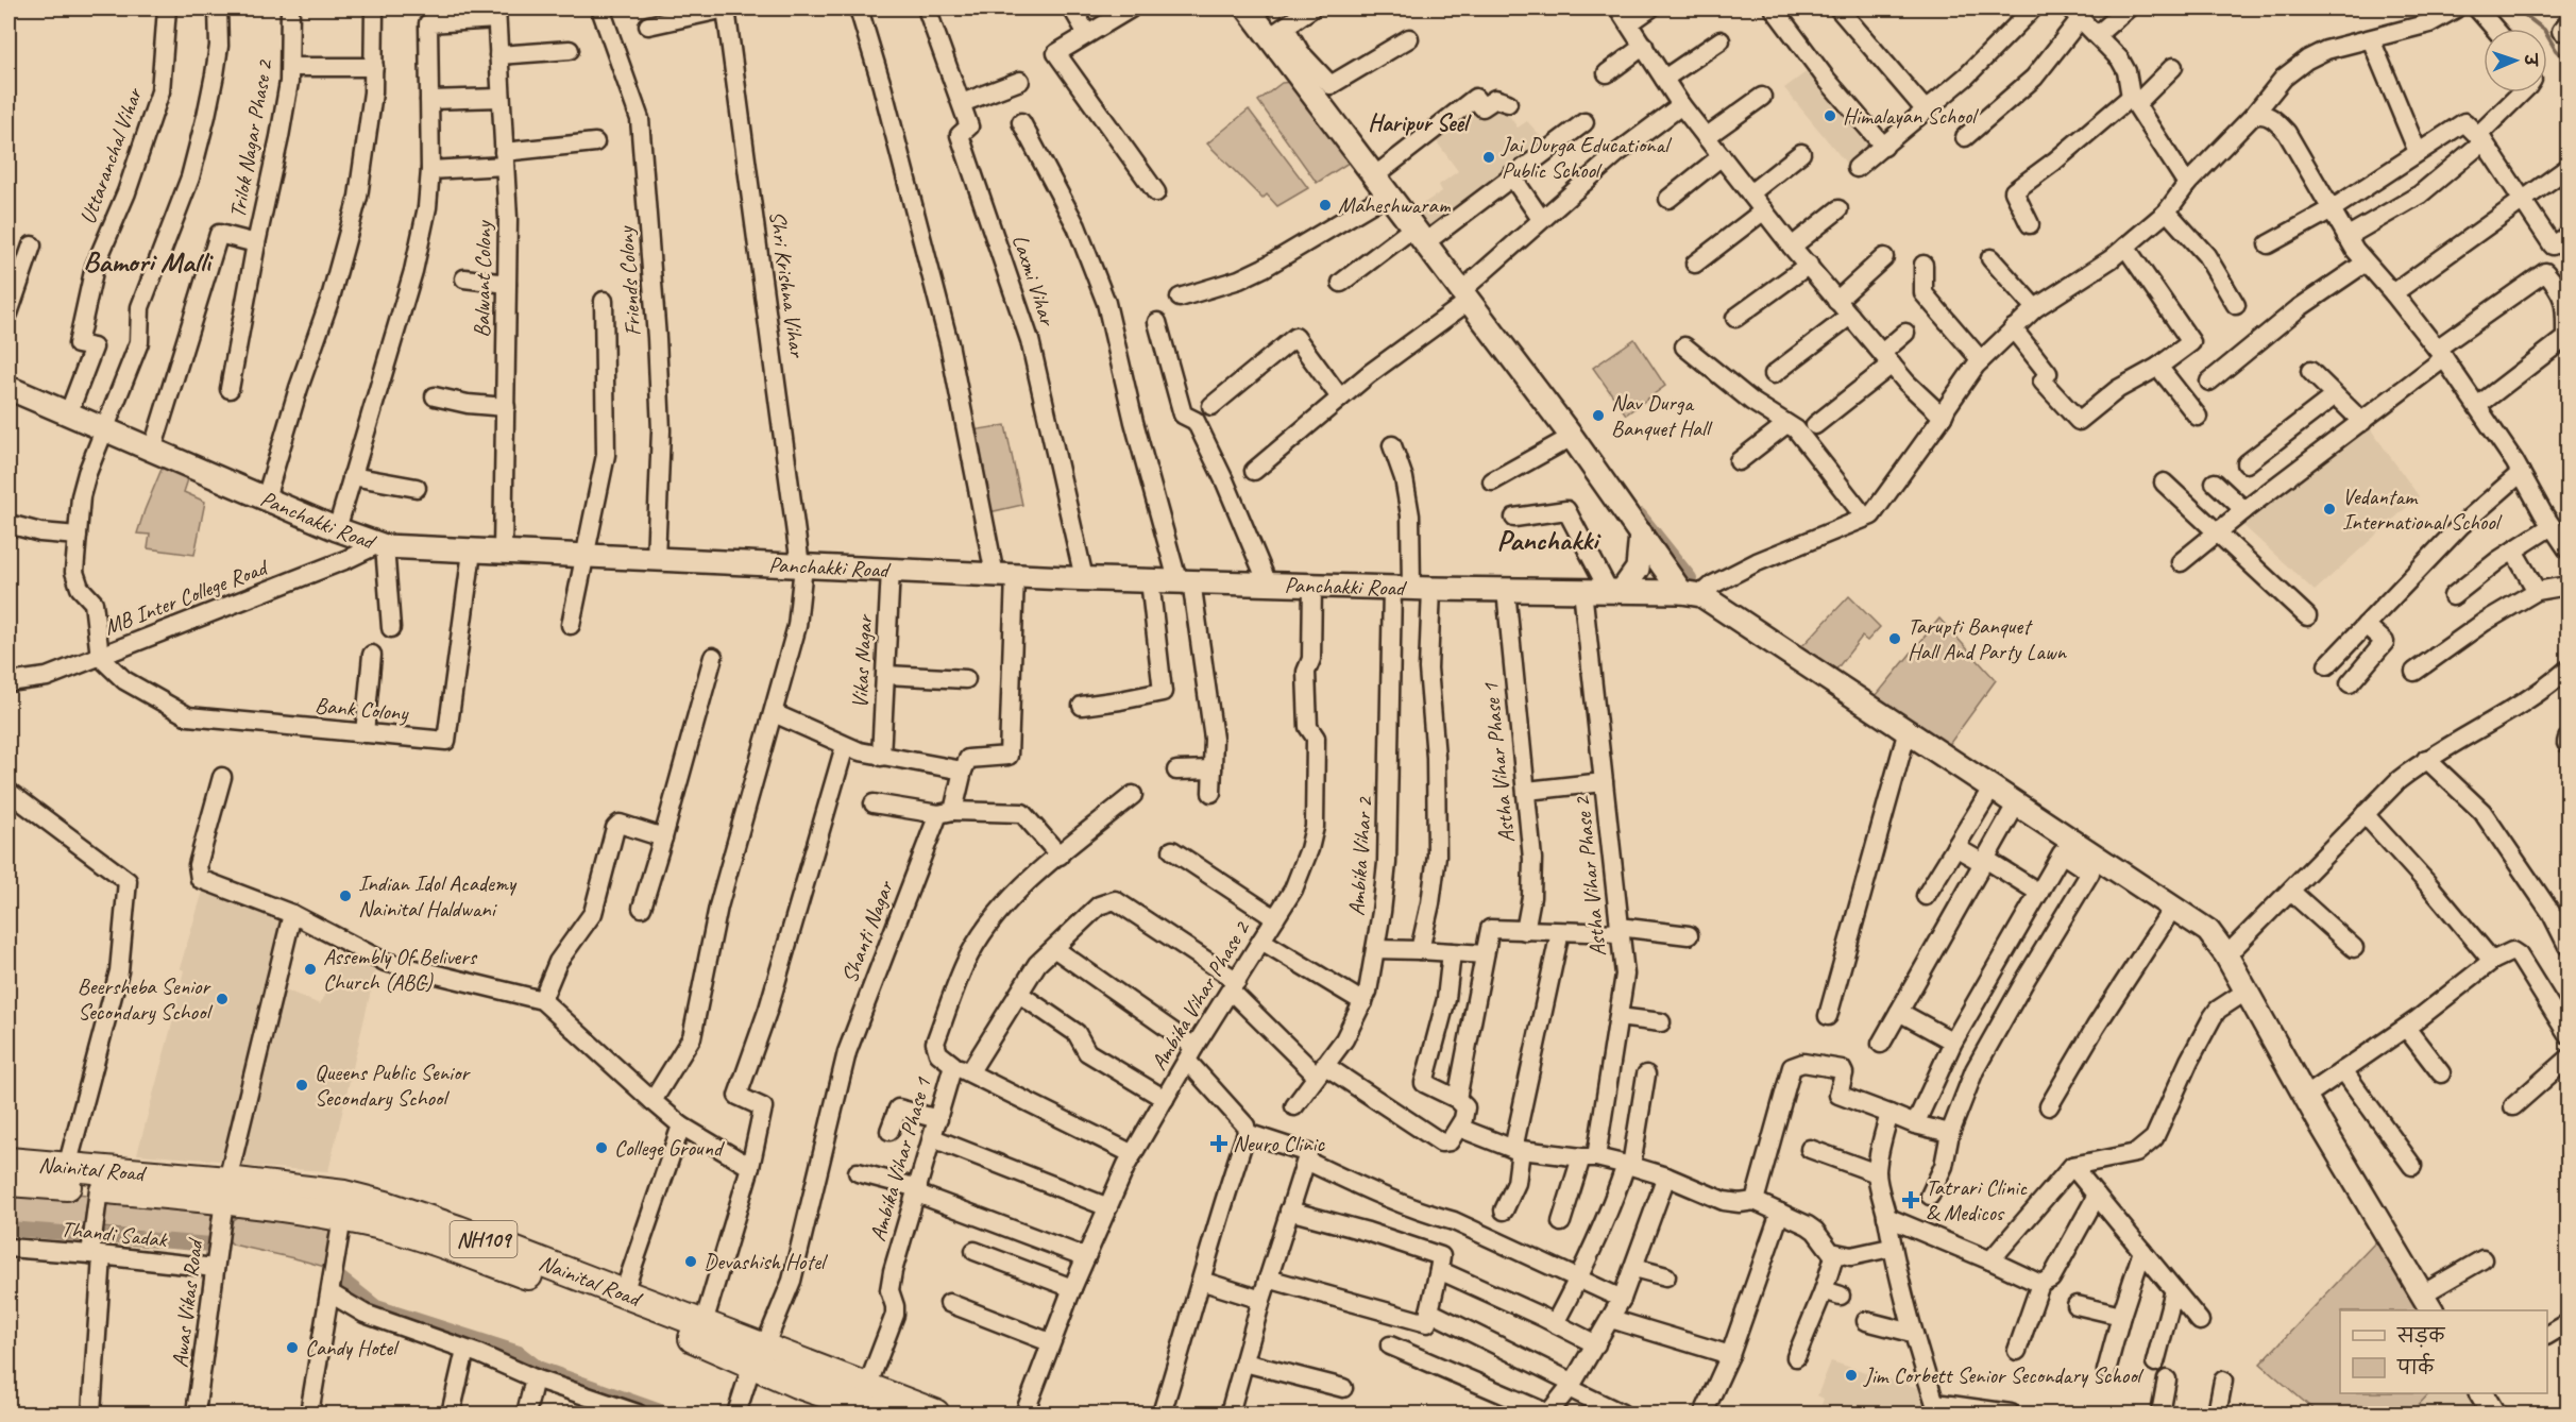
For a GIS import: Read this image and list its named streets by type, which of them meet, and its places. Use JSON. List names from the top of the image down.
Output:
{
  "streets": {
    "highway": ["Nainital Road", "NH109"],
    "main road": ["Panchakki Road"],
    "street": [
      "Trilok Nagar Phase 2",
      "Uttaranchal Vihar",
      "Balwant Colony",
      "Laxmi Vihar",
      "Friends Colony",
      "Shri Krishna Vihar",
      "MB Inter College Road",
      "Vikas Nagar",
      "Bank Colony",
      "Astha Vihar Phase 1",
      "Ambika Vihar 2",
      "Astha Vihar Phase 2",
      "Shanti Nagar",
      "Ambika Vihar Phase 2",
      "Ambika Vihar Phase 1",
      "Thandi Sadak",
      "Awas Vikas Road"
    ]
  },
  "crossings": [
    ["Trilok Nagar Phase 2", "Panchakki Road"],
    ["Uttaranchal Vihar", "Panchakki Road"],
    ["Balwant Colony", "Panchakki Road"],
    ["Laxmi Vihar", "Panchakki Road"],
    ["Friends Colony", "Panchakki Road"],
    ["Shri Krishna Vihar", "Panchakki Road"],
    ["Panchakki Road", "MB Inter College Road"],
    ["Panchakki Road", "Vikas Nagar"],
    ["Panchakki Road", "Bank Colony"],
    ["Panchakki Road", "Astha Vihar Phase 1"],
    ["Panchakki Road", "Ambika Vihar 2"],
    ["Panchakki Road", "Astha Vihar Phase 2"],
    ["Panchakki Road", "Ambika Vihar Phase 2"],
    ["MB Inter College Road", "Bank Colony"],
    ["Shanti Nagar", "Nainital Road"],
    ["Ambika Vihar Phase 1", "Nainital Road"],
    ["Nainital Road", "Awas Vikas Road"],
    ["Thandi Sadak", "Awas Vikas Road"]
  ],
  "districts": ["Haripur Seel", "Bamori Malli", "Panchakki"],
  "places": {
    "other": [
      "Himalayan School",
      "Jai Durga Educational Public School",
      "Maheshwaram",
      "Nav Durga Banquet Hall",
      "Vedantam International School",
      "Tarupti Banquet Hall And Party Lawn",
      "Indian Idol Academy Nainital Haldwani",
      "Assembly Of Belivers Church (ABC)",
      "Beersheba Senior Secondary School",
      "Queens Public Senior Secondary School",
      "College Ground",
      "Devashish Hotel",
      "Candy Hotel",
      "Jim Corbett Senior Secondary School"
    ],
    "health": ["Neuro Clinic", "Tatrari Clinic & Medicos"]
  },
  "legend": ["सड़क", "पार्क"],
  "north": "right"
}
